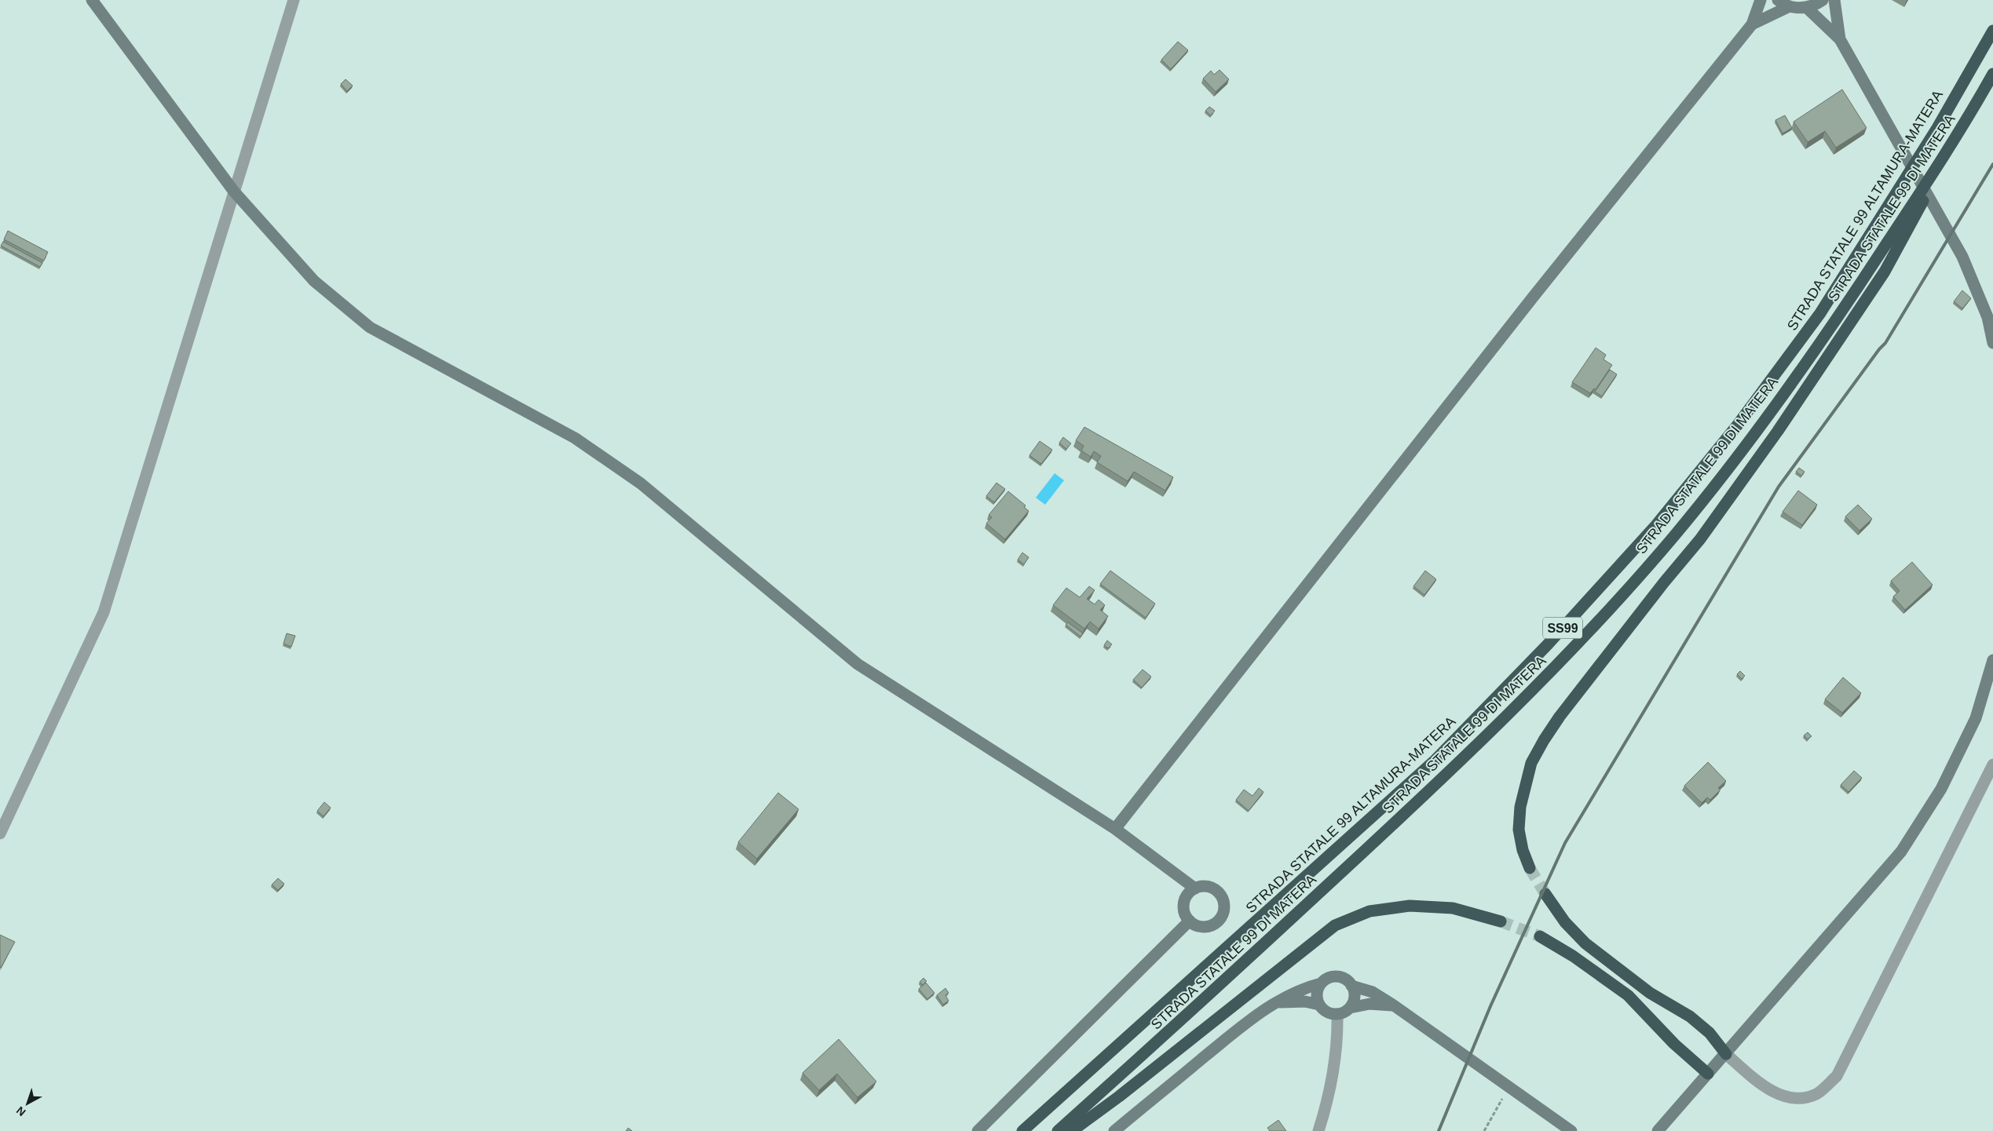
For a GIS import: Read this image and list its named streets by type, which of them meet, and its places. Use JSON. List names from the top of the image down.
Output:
{
  "streets": {
    "highway": ["STRADA STATALE 99 DI MATERA", "STRADA STATALE 99 ALTAMURA-MATERA", "SS99"]
  },
  "north": "bottom left"
}
